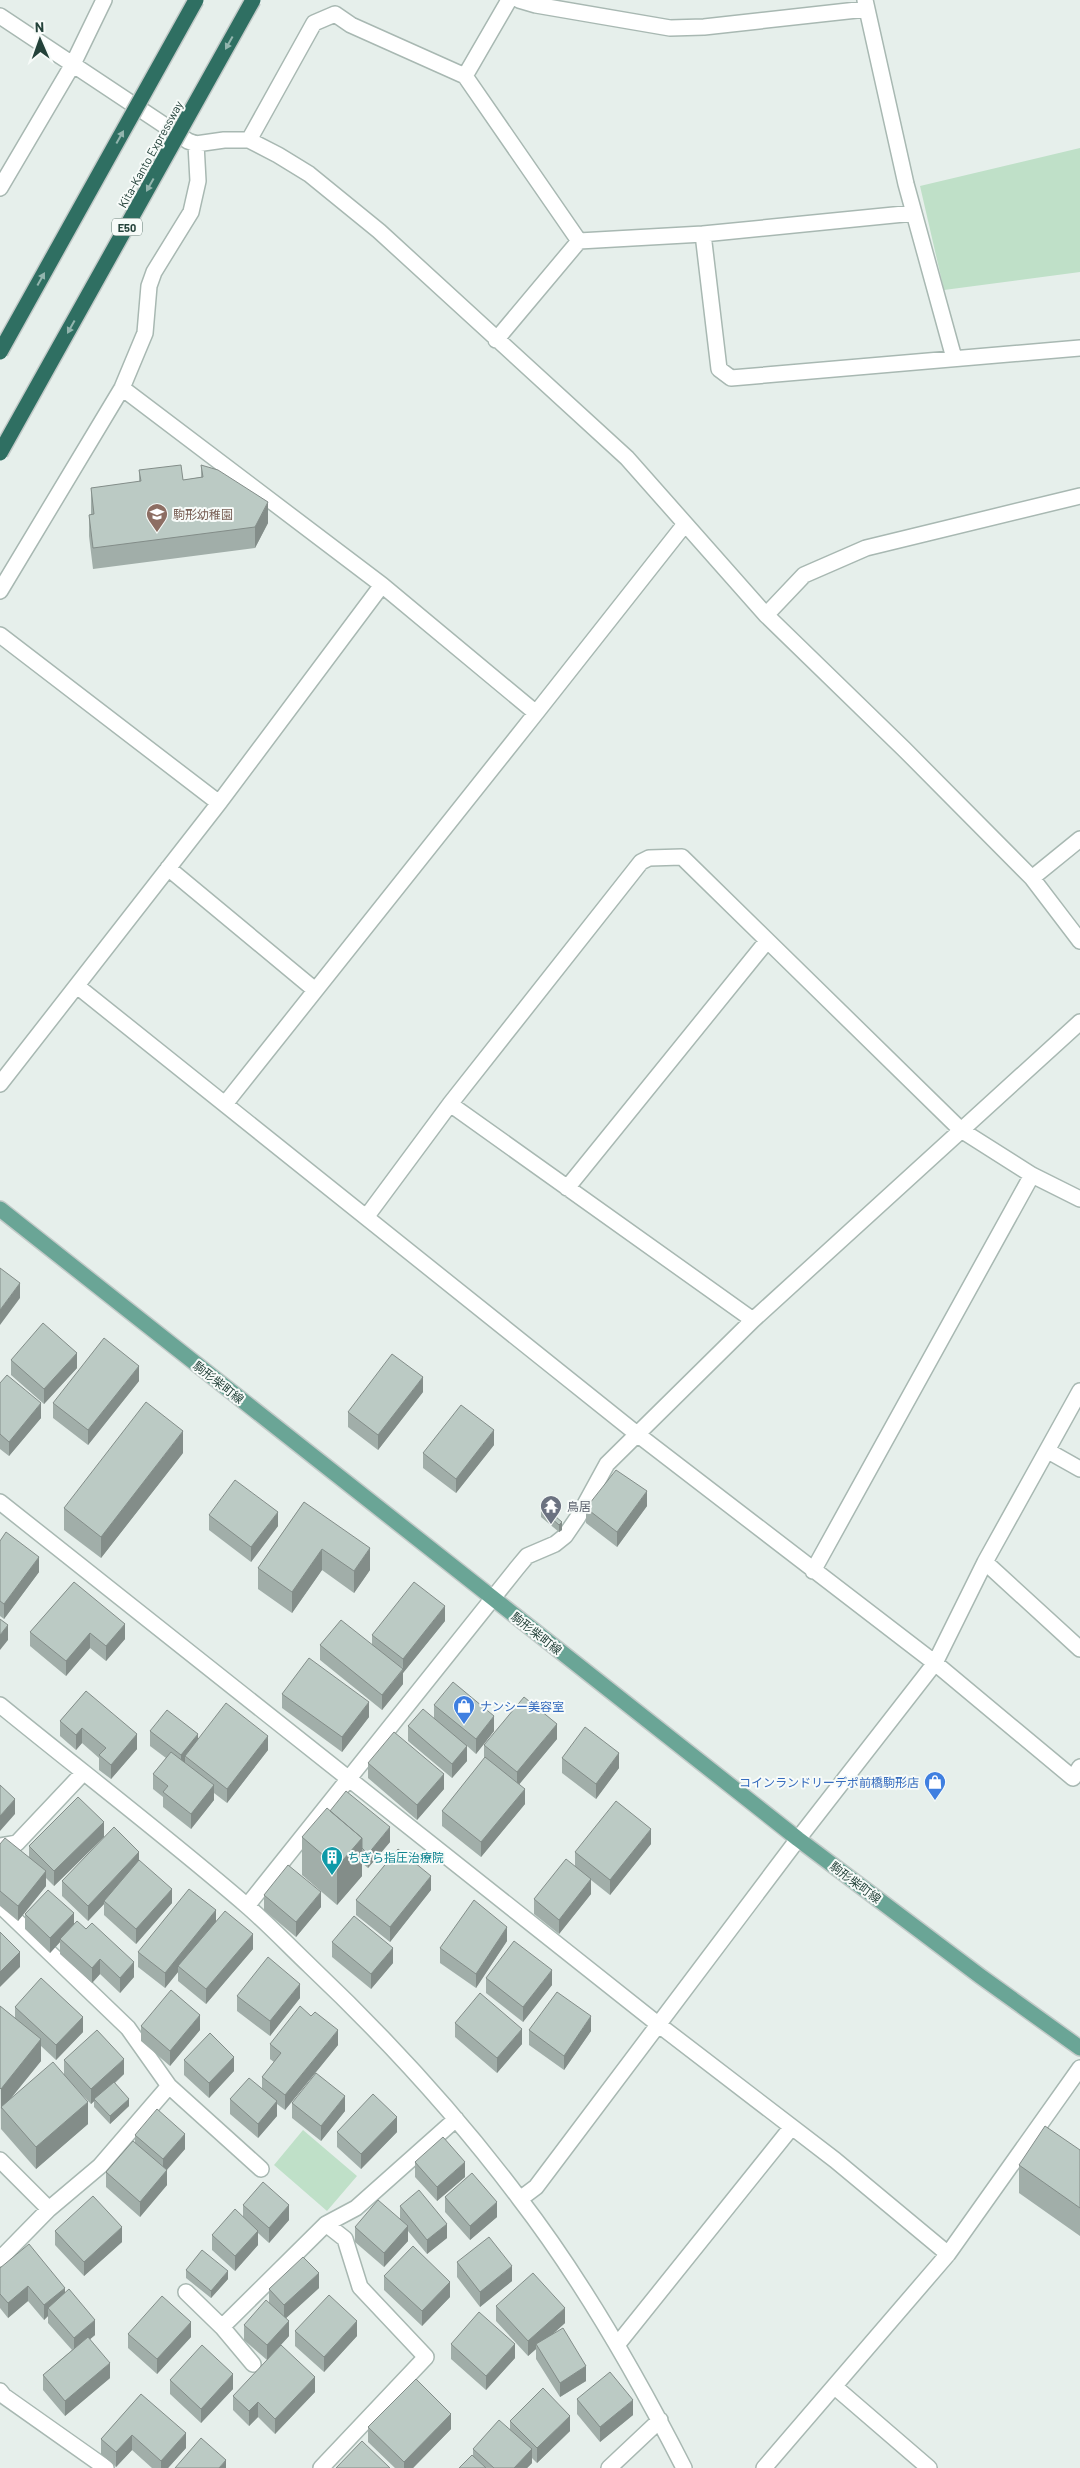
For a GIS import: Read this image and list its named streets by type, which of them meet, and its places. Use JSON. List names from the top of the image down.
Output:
{
  "streets": {
    "highway": ["Kita-Kanto Expressway", "E50"],
    "main road": ["駒形柴町線"]
  },
  "places": {
    "school or university": ["駒形幼稚園"],
    "temple": ["鳥居"],
    "shop": ["ナンシー美容室", "コインランドリーデポ前橋駒形店"],
    "building": ["ちぎら指圧治療院"]
  },
  "north": "top"
}
